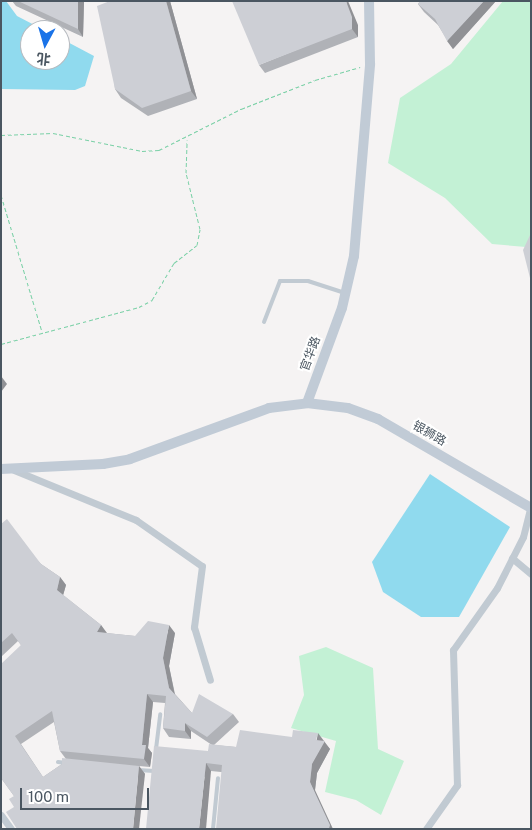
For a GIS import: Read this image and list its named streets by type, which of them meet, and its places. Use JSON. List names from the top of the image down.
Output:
{
  "streets": {
    "main road": ["官华路", "银狮路"]
  },
  "crossings": [
    ["官华路", "银狮路"]
  ],
  "scale_bar": "100 m",
  "north": "bottom"
}
